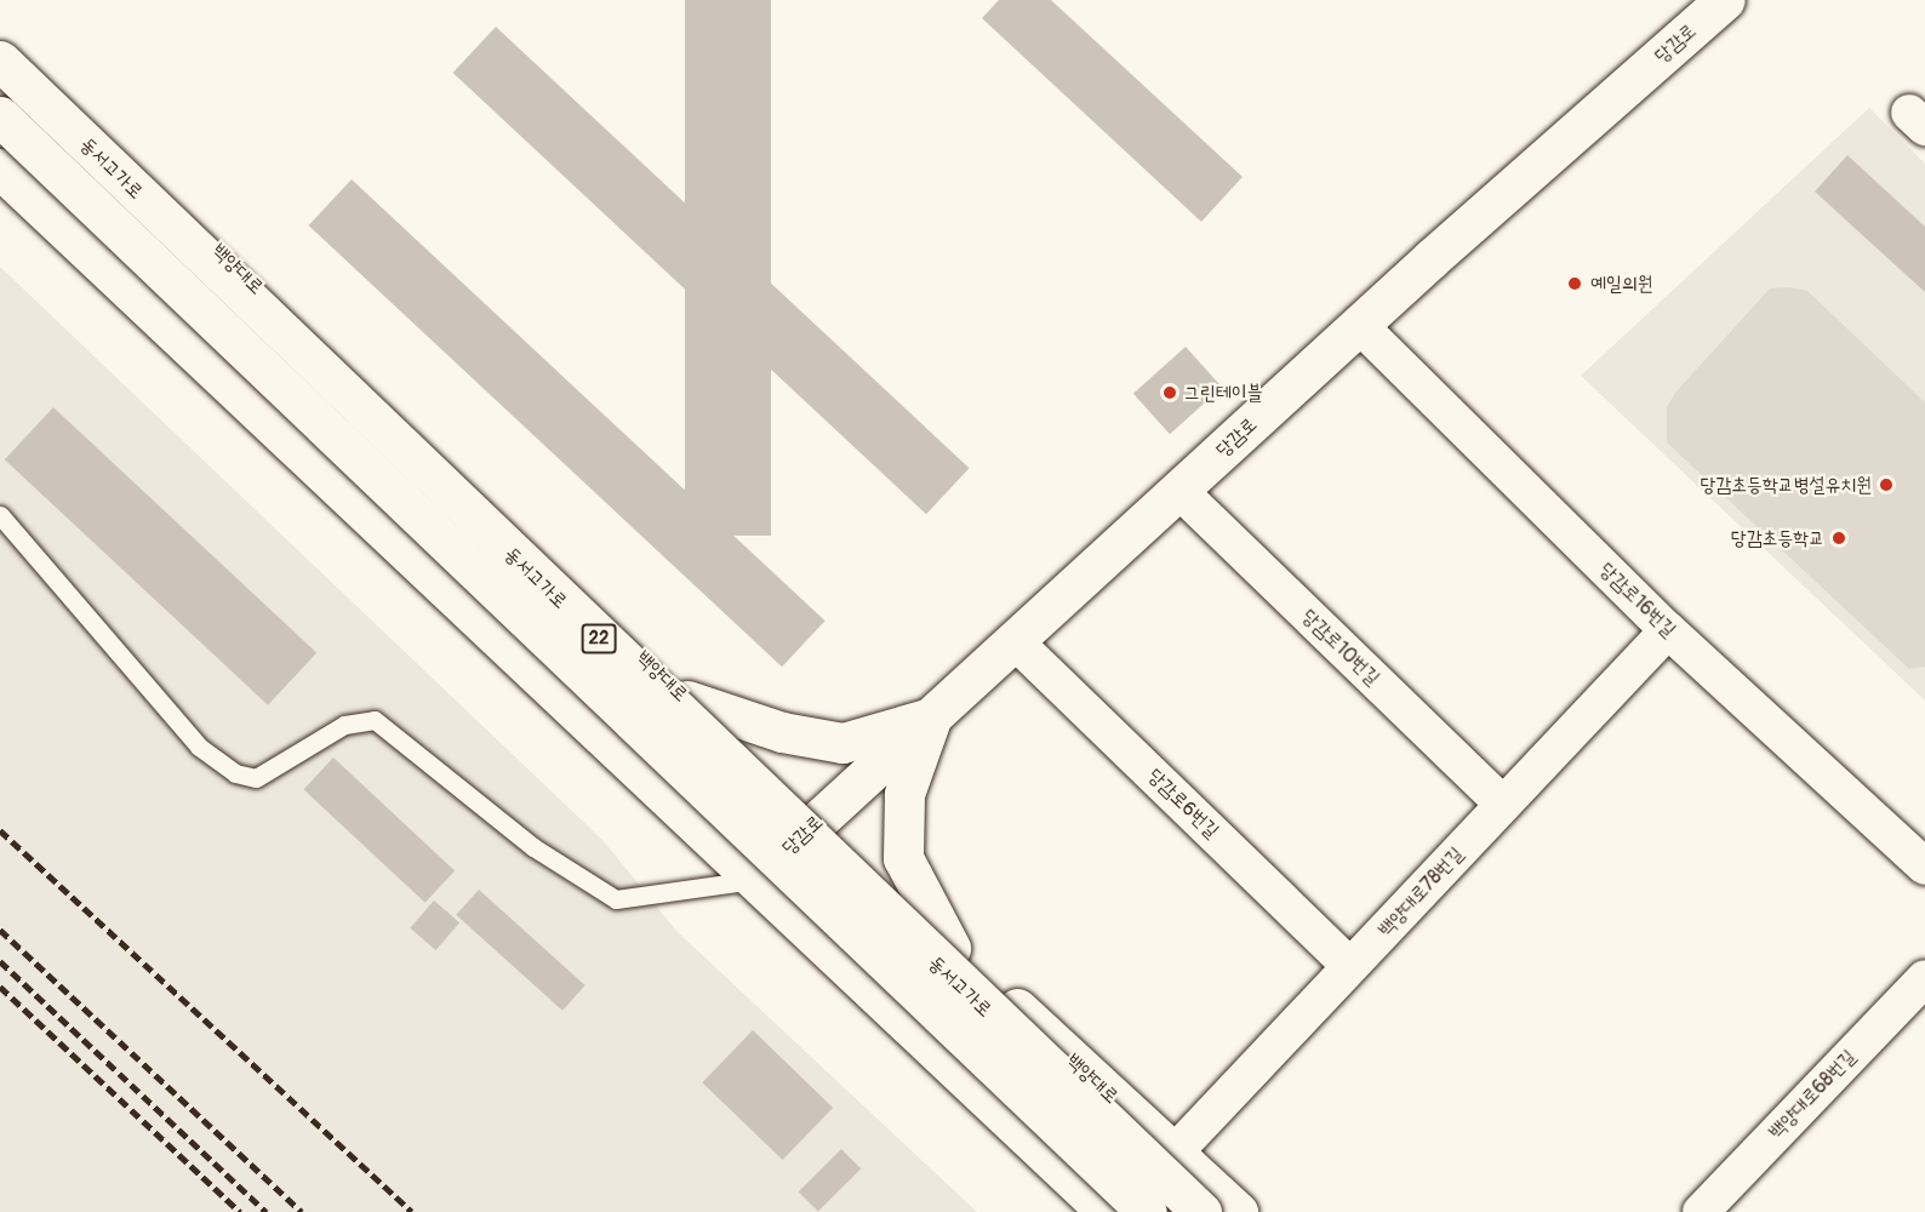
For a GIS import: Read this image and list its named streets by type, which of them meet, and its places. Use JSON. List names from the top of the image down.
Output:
{
  "streets": {
    "main road": [
      "당감로",
      "동서고가로",
      "백양대로",
      "22"
    ],
    "street": [
      "당감로16번길",
      "당감로10번길",
      "당감로6번길",
      "백양대로78번길",
      "백양대로68번길"
    ]
  },
  "crossings": [
    ["당감로", "백양대로"],
    ["당감로", "당감로16번길"],
    ["당감로", "당감로10번길"],
    ["당감로", "당감로6번길"],
    ["백양대로", "백양대로78번길"],
    ["당감로16번길", "백양대로78번길"],
    ["당감로10번길", "백양대로78번길"],
    ["당감로6번길", "백양대로78번길"]
  ],
  "places": [
    "예일의원",
    "그린테이블",
    "당감초등학교병설유치원",
    "당감초등학교"
  ]
}
